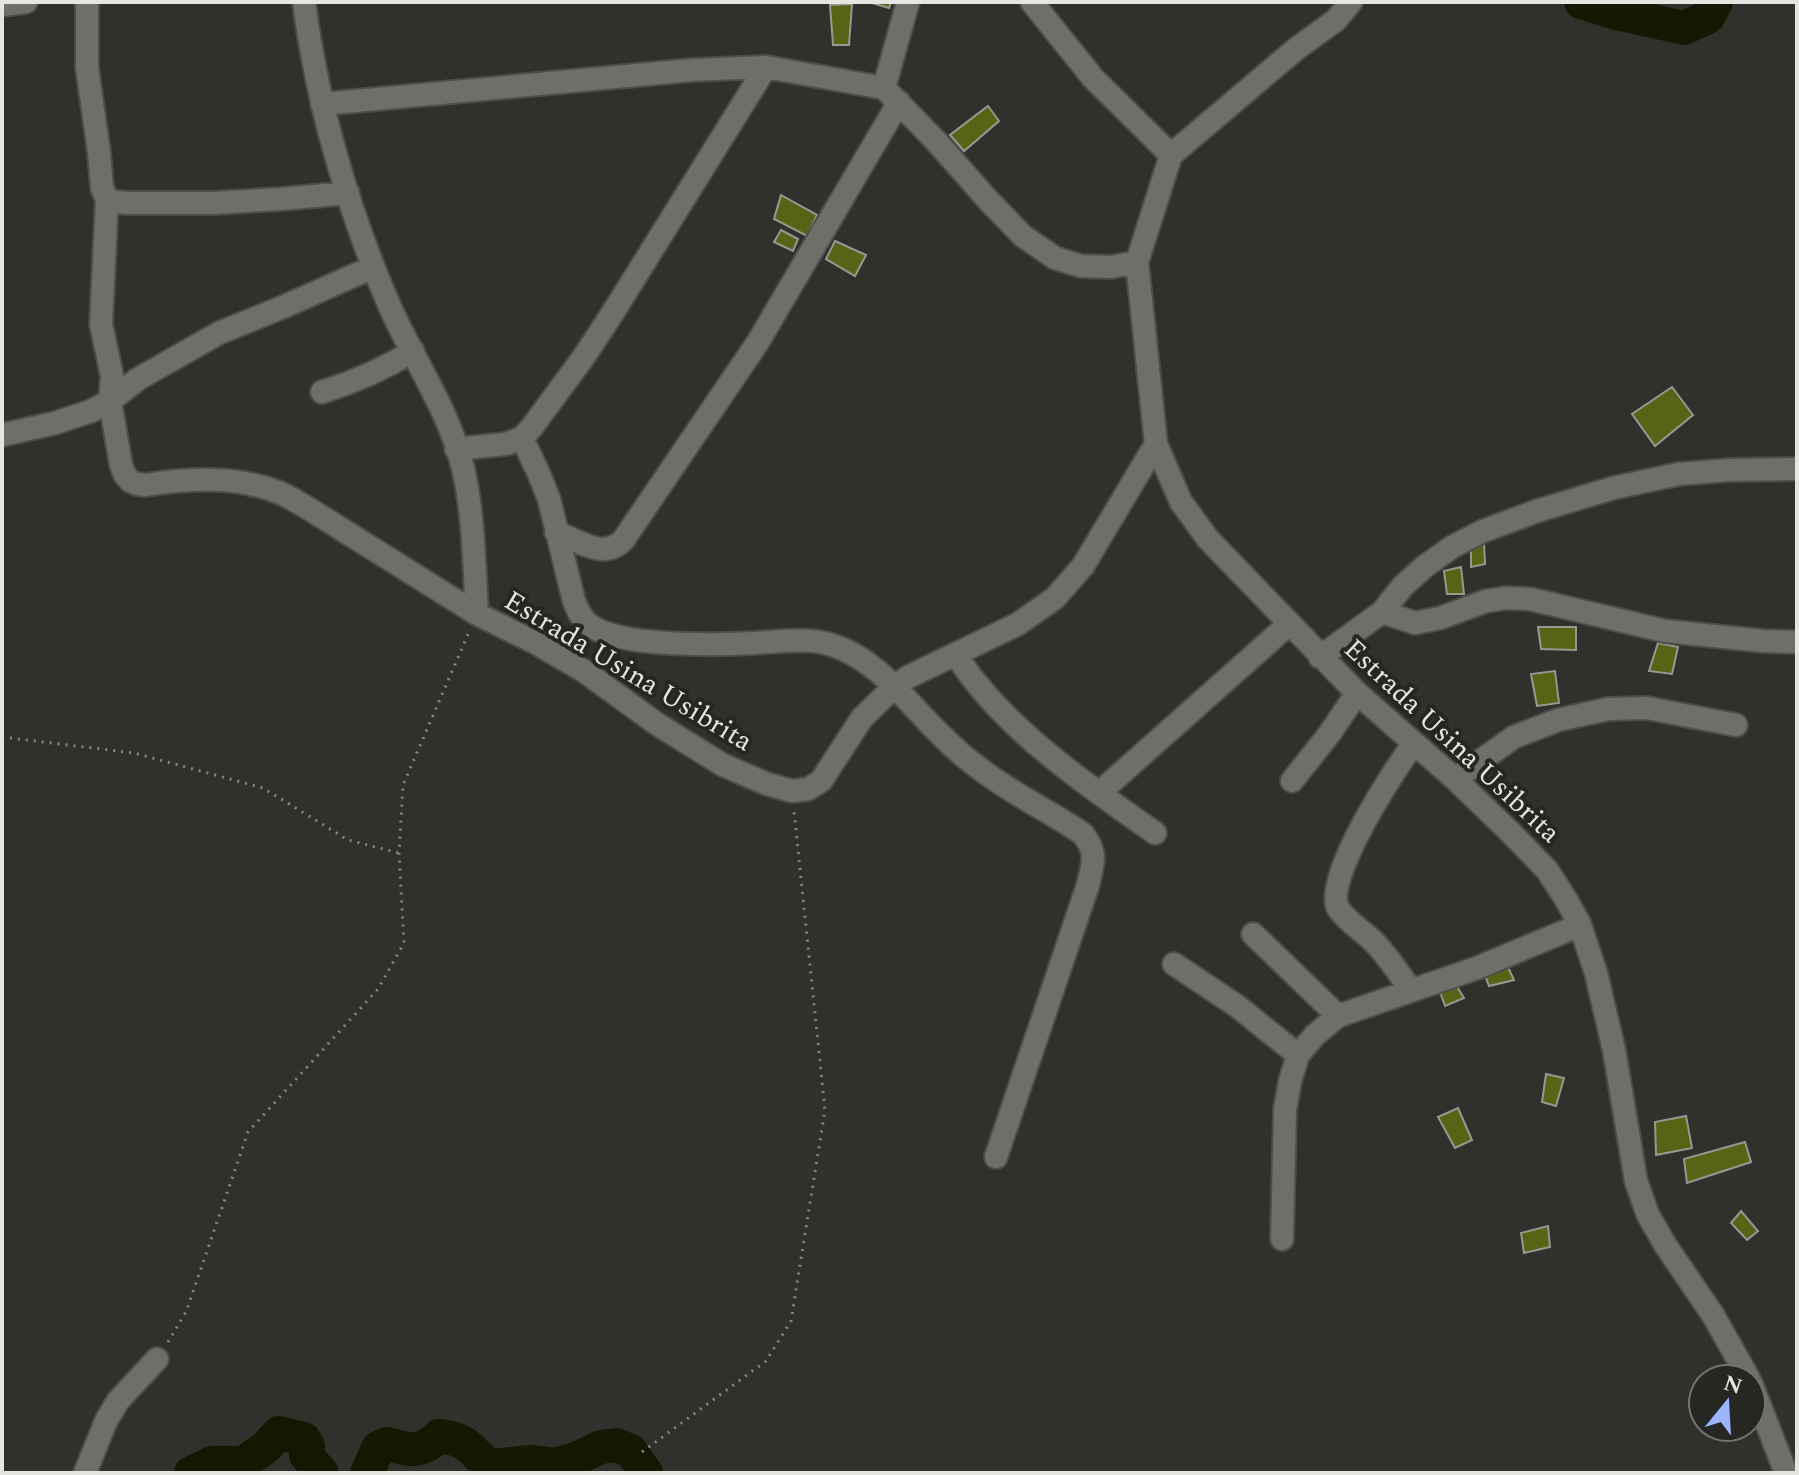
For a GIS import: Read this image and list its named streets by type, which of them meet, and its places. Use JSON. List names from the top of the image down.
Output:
{
  "streets": {
    "street": ["Estrada Usina Usibrita"]
  },
  "north": "top"
}
